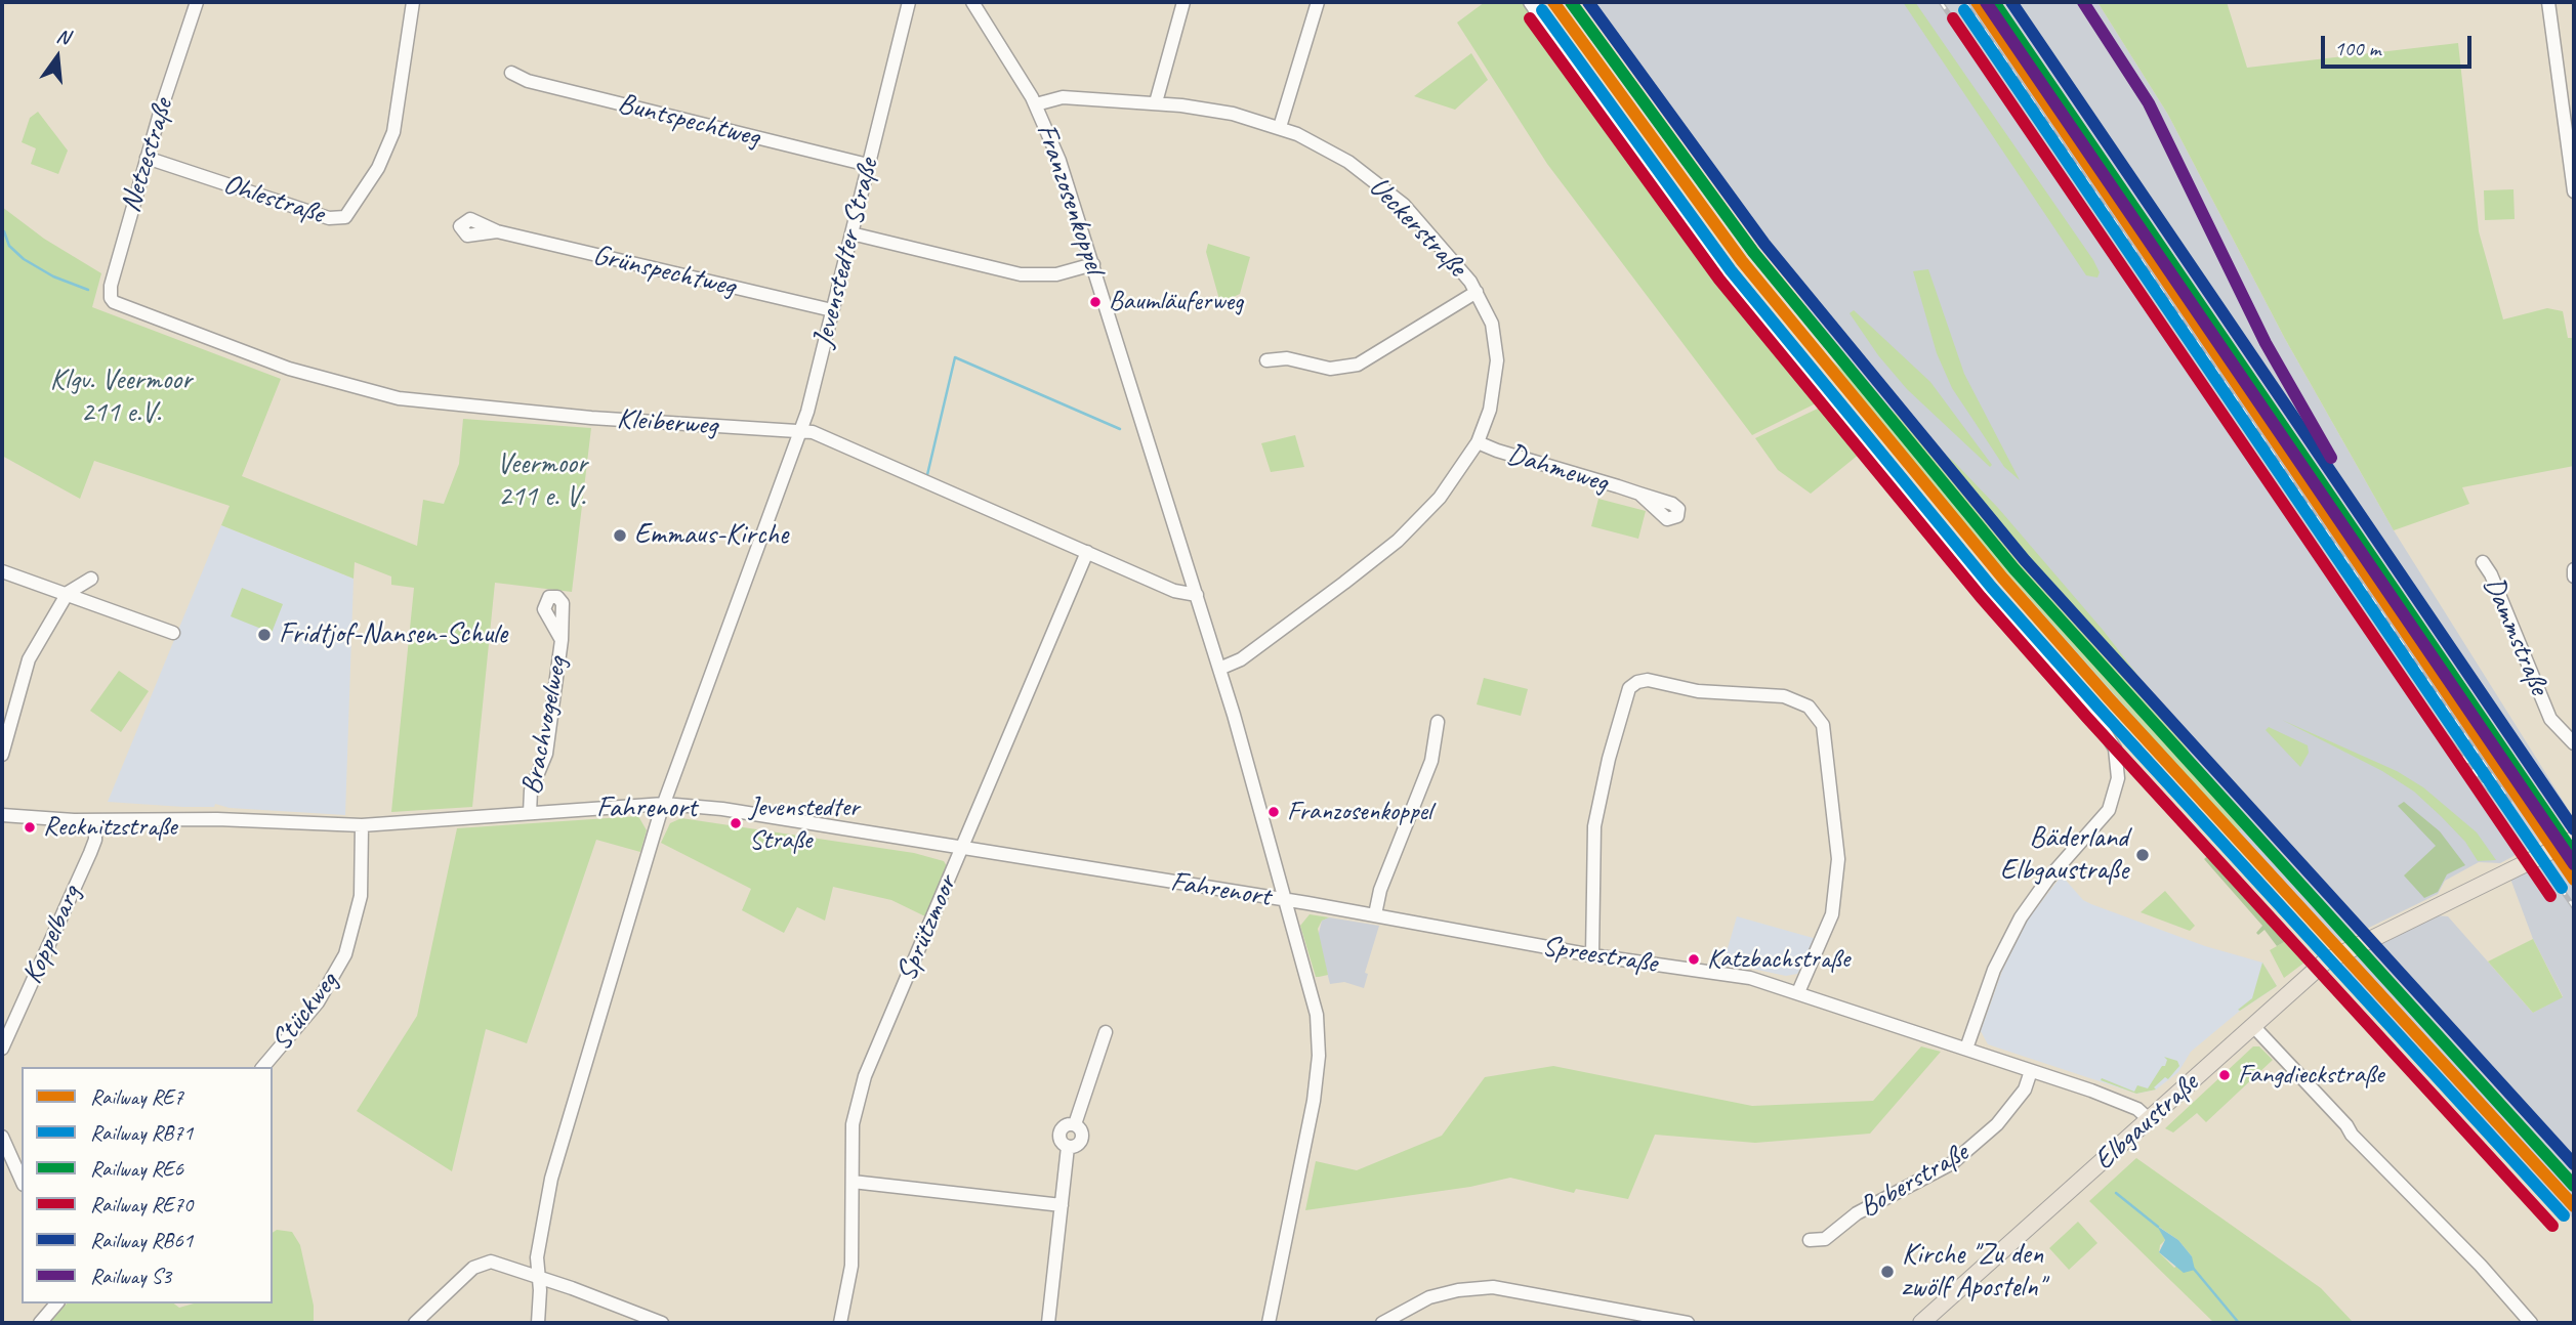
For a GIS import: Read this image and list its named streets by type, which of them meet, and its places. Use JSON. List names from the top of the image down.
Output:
{
  "streets": {
    "main road": ["Elbgaustraße"],
    "street": [
      "Buntspechtweg",
      "Netzestraße",
      "Franzosenkoppel",
      "Ohlestraße",
      "Ueckerstraße",
      "Jevenstedter Straße",
      "Grünspechtweg",
      "Kleiberweg",
      "Dahmeweg",
      "Dammstraße",
      "Brachvogelweg",
      "Fahrenort",
      "Sprützmoor",
      "Koppelbarg",
      "Spreestraße",
      "Stückweg",
      "Boberstraße"
    ]
  },
  "crossings": [
    ["Buntspechtweg", "Jevenstedter Straße"],
    ["Netzestraße", "Ohlestraße"],
    ["Netzestraße", "Kleiberweg"],
    ["Franzosenkoppel", "Ueckerstraße"],
    ["Franzosenkoppel", "Kleiberweg"],
    ["Franzosenkoppel", "Fahrenort"],
    ["Franzosenkoppel", "Spreestraße"],
    ["Ueckerstraße", "Dahmeweg"],
    ["Jevenstedter Straße", "Grünspechtweg"],
    ["Jevenstedter Straße", "Kleiberweg"],
    ["Jevenstedter Straße", "Fahrenort"],
    ["Kleiberweg", "Sprützmoor"],
    ["Brachvogelweg", "Fahrenort"],
    ["Fahrenort", "Sprützmoor"],
    ["Fahrenort", "Koppelbarg"],
    ["Fahrenort", "Spreestraße"],
    ["Fahrenort", "Stückweg"],
    ["Spreestraße", "Elbgaustraße"],
    ["Spreestraße", "Boberstraße"]
  ],
  "parks": ["Klgv. Veermoor 211 e.V.", "Veermoor 211 e. V."],
  "places": [
    "Baumläuferweg",
    "Emmaus-Kirche",
    "Fridtjof-Nansen-Schule",
    "Franzosenkoppel",
    "Jevenstedter Straße",
    "Recknitzstraße",
    "Bäderland Elbgaustraße",
    "Katzbachstraße",
    "Fangdieckstraße",
    "Kirche \"Zu den zwölf Aposteln\""
  ],
  "lines": [
    "rail line RE7",
    "rail line RE6",
    "rail line RB61",
    "rail line S3",
    "rail line RB71",
    "rail line RE70"
  ],
  "legend": [
    "Railway RE7",
    "Railway RB71",
    "Railway RE6",
    "Railway RE70",
    "Railway RB61",
    "Railway S3"
  ],
  "scale_bar": "100 m",
  "north": "top"
}
